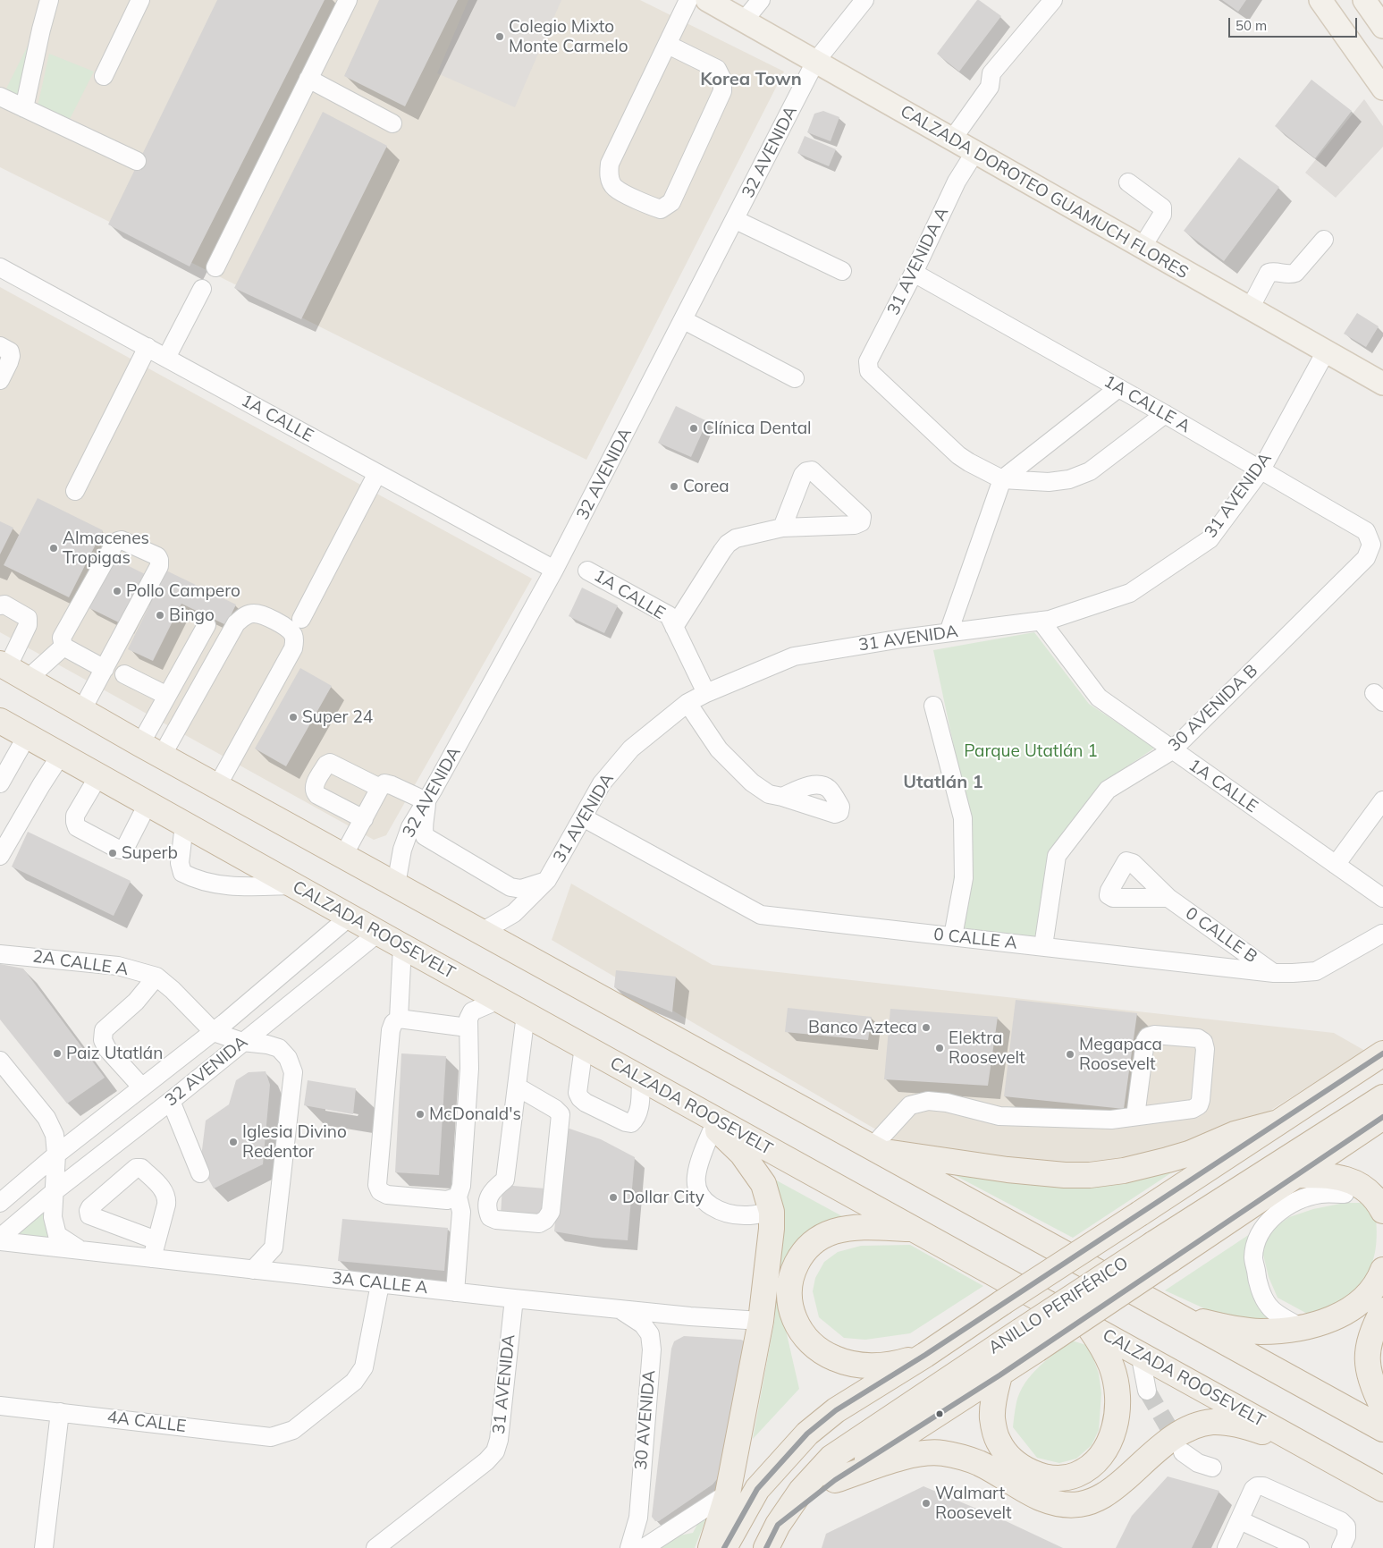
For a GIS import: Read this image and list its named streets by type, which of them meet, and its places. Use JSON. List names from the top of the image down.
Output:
{
  "streets": {
    "highway": ["CALZADA ROOSEVELT", "ANILLO PERIFÉRICO"],
    "main road": ["CALZADA DOROTEO GUAMUCH FLORES"],
    "street": [
      "32 AVENIDA",
      "31 AVENIDA A",
      "1A CALLE A",
      "1A CALLE",
      "31 AVENIDA",
      "30 AVENIDA B",
      "0 CALLE B",
      "0 CALLE A",
      "2A CALLE A",
      "3A CALLE A",
      "30 AVENIDA",
      "4A CALLE"
    ]
  },
  "crossings": [
    ["32 AVENIDA", "CALZADA DOROTEO GUAMUCH FLORES"],
    ["32 AVENIDA", "1A CALLE"],
    ["32 AVENIDA", "CALZADA ROOSEVELT"],
    ["32 AVENIDA", "2A CALLE A"],
    ["CALZADA DOROTEO GUAMUCH FLORES", "31 AVENIDA A"],
    ["CALZADA DOROTEO GUAMUCH FLORES", "31 AVENIDA"],
    ["31 AVENIDA A", "1A CALLE A"],
    ["1A CALLE A", "31 AVENIDA"],
    ["1A CALLE A", "30 AVENIDA B"],
    ["1A CALLE", "31 AVENIDA"],
    ["1A CALLE", "30 AVENIDA B"],
    ["31 AVENIDA", "0 CALLE A"],
    ["31 AVENIDA", "3A CALLE A"],
    ["30 AVENIDA B", "0 CALLE A"],
    ["0 CALLE B", "0 CALLE A"],
    ["3A CALLE A", "30 AVENIDA"],
    ["3A CALLE A", "4A CALLE"]
  ],
  "districts": ["Korea Town", "Utatlán 1"],
  "parks": ["Parque Utatlán 1"],
  "places": [
    "Colegio Mixto Monte Carmelo",
    "Clínica Dental",
    "Corea",
    "Almacenes Tropigas",
    "Pollo Campero",
    "Bingo",
    "Super 24",
    "Superb",
    "Banco Azteca",
    "Elektra Roosevelt",
    "Paiz Utatlán",
    "Megapaca Roosevelt",
    "McDonald's",
    "Iglesia Divino Redentor",
    "Dollar City",
    "Walmart Roosevelt"
  ],
  "scale_bar": "50 m"
}
